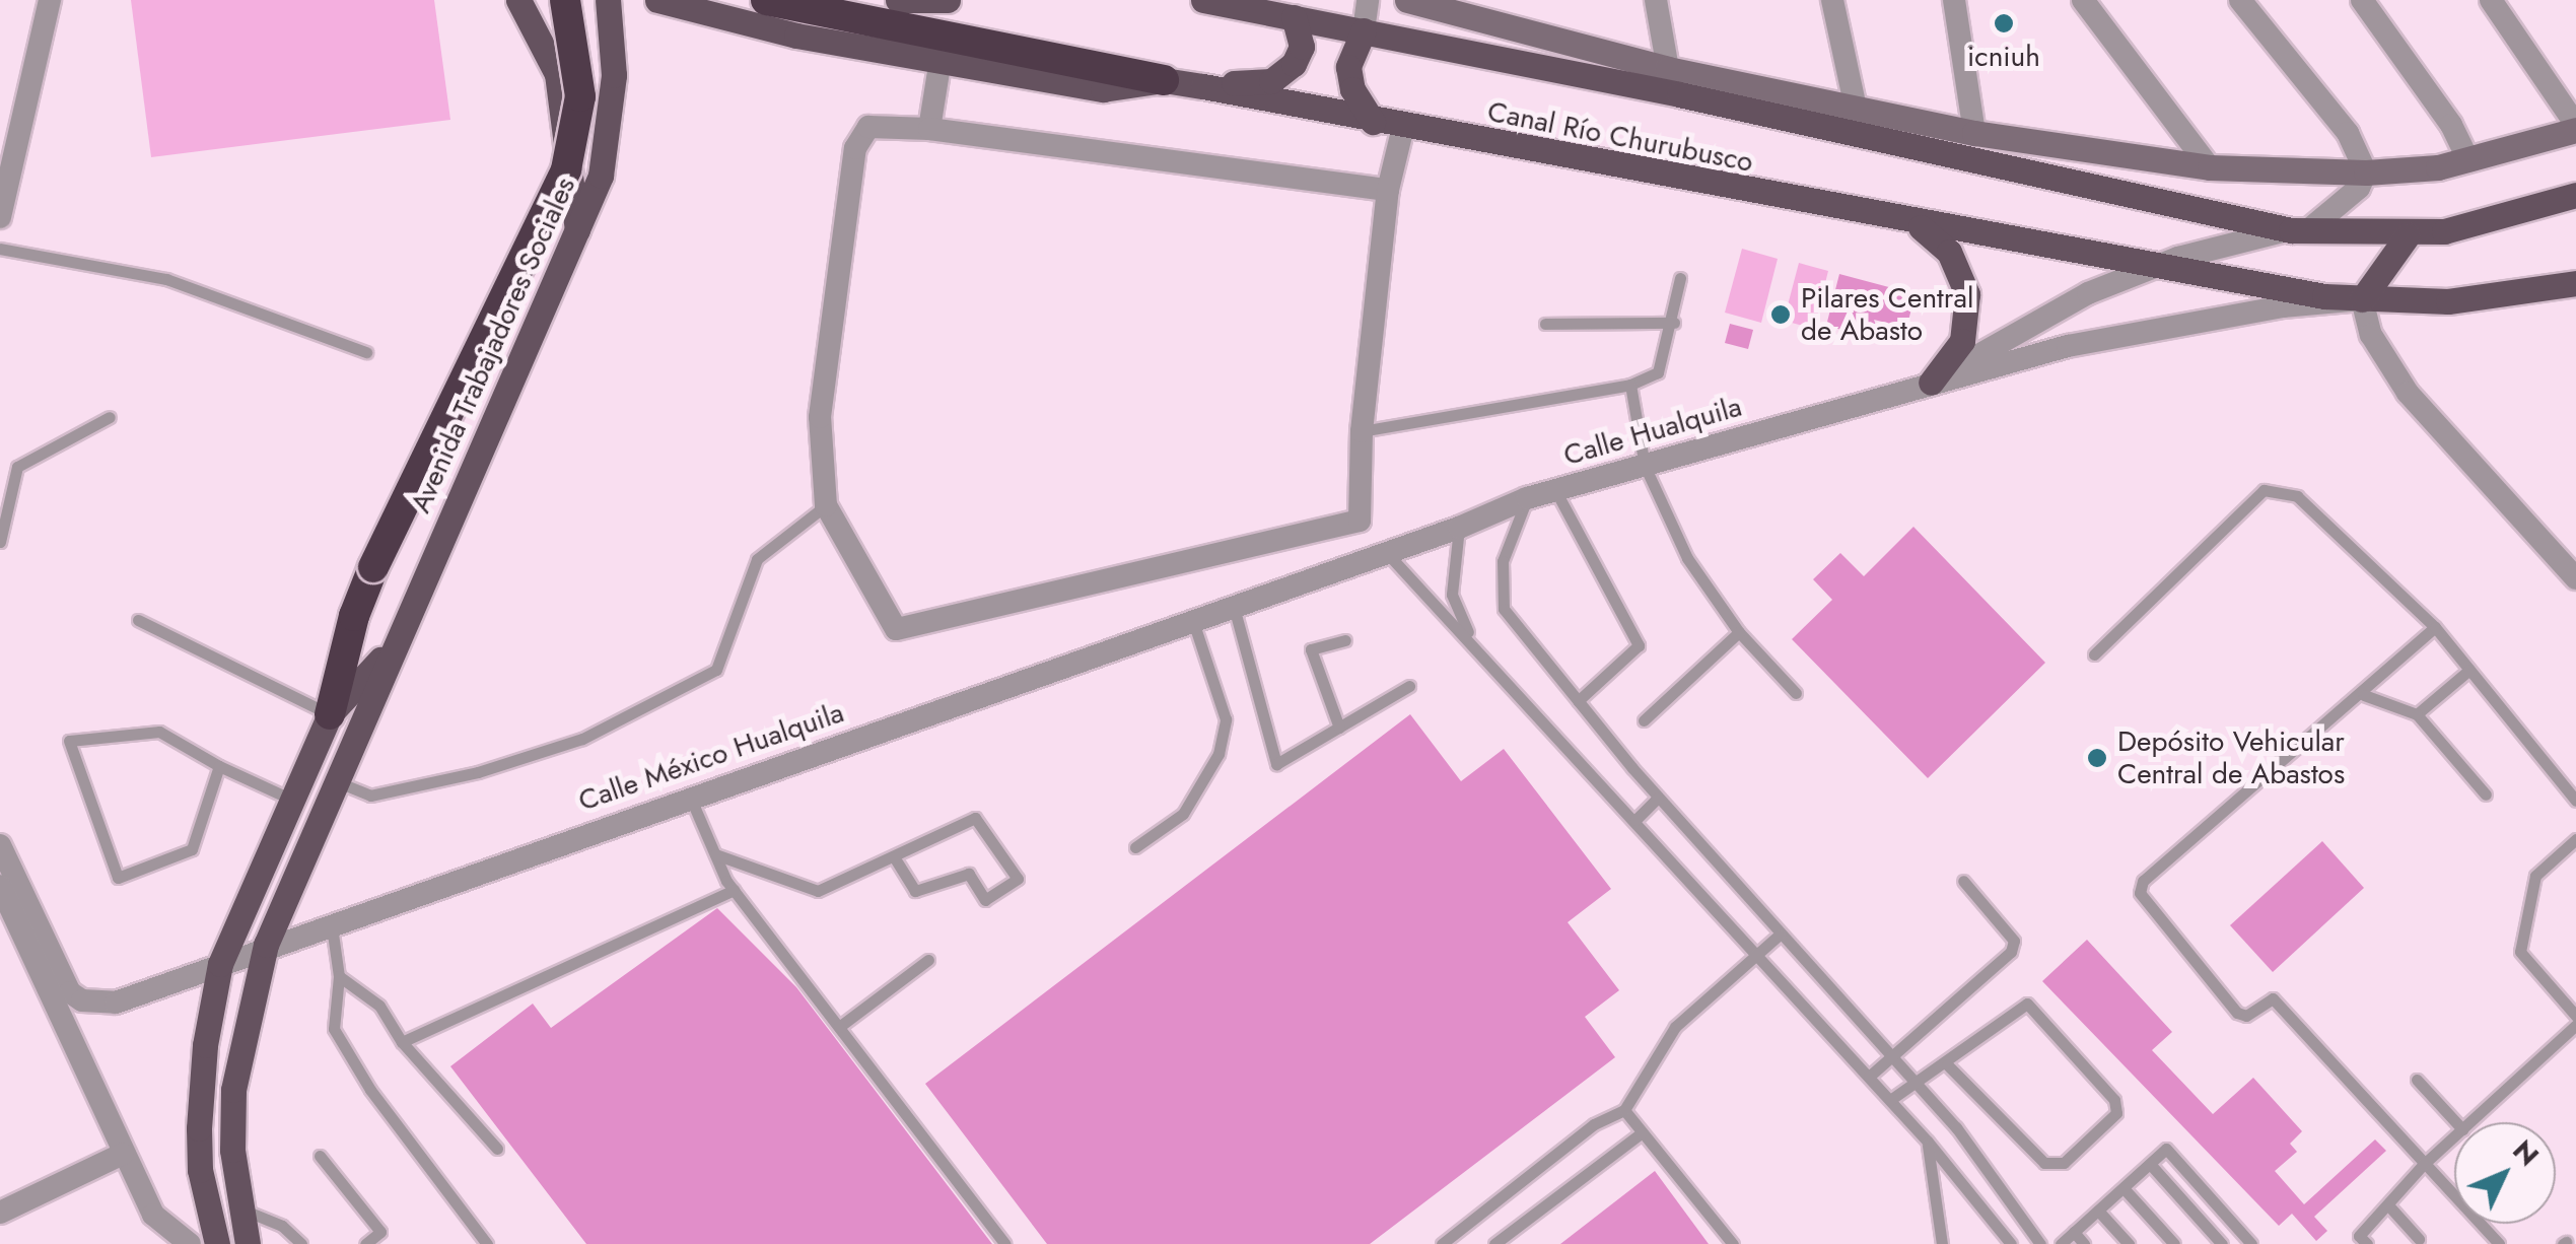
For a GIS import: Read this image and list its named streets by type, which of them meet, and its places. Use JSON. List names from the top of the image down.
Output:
{
  "streets": {
    "main road": ["Canal Río Churubusco", "Avenida Trabajadores Sociales"],
    "street": ["Calle Hualquila", "Calle México Hualquila"]
  },
  "crossings": [
    ["Canal Río Churubusco", "Calle Hualquila"],
    ["Avenida Trabajadores Sociales", "Calle México Hualquila"],
    ["Calle Hualquila", "Calle México Hualquila"]
  ],
  "places": ["icniuh", "Pilares Central de Abasto", "Depósito Vehicular Central de Abastos"],
  "north": "top right"
}
